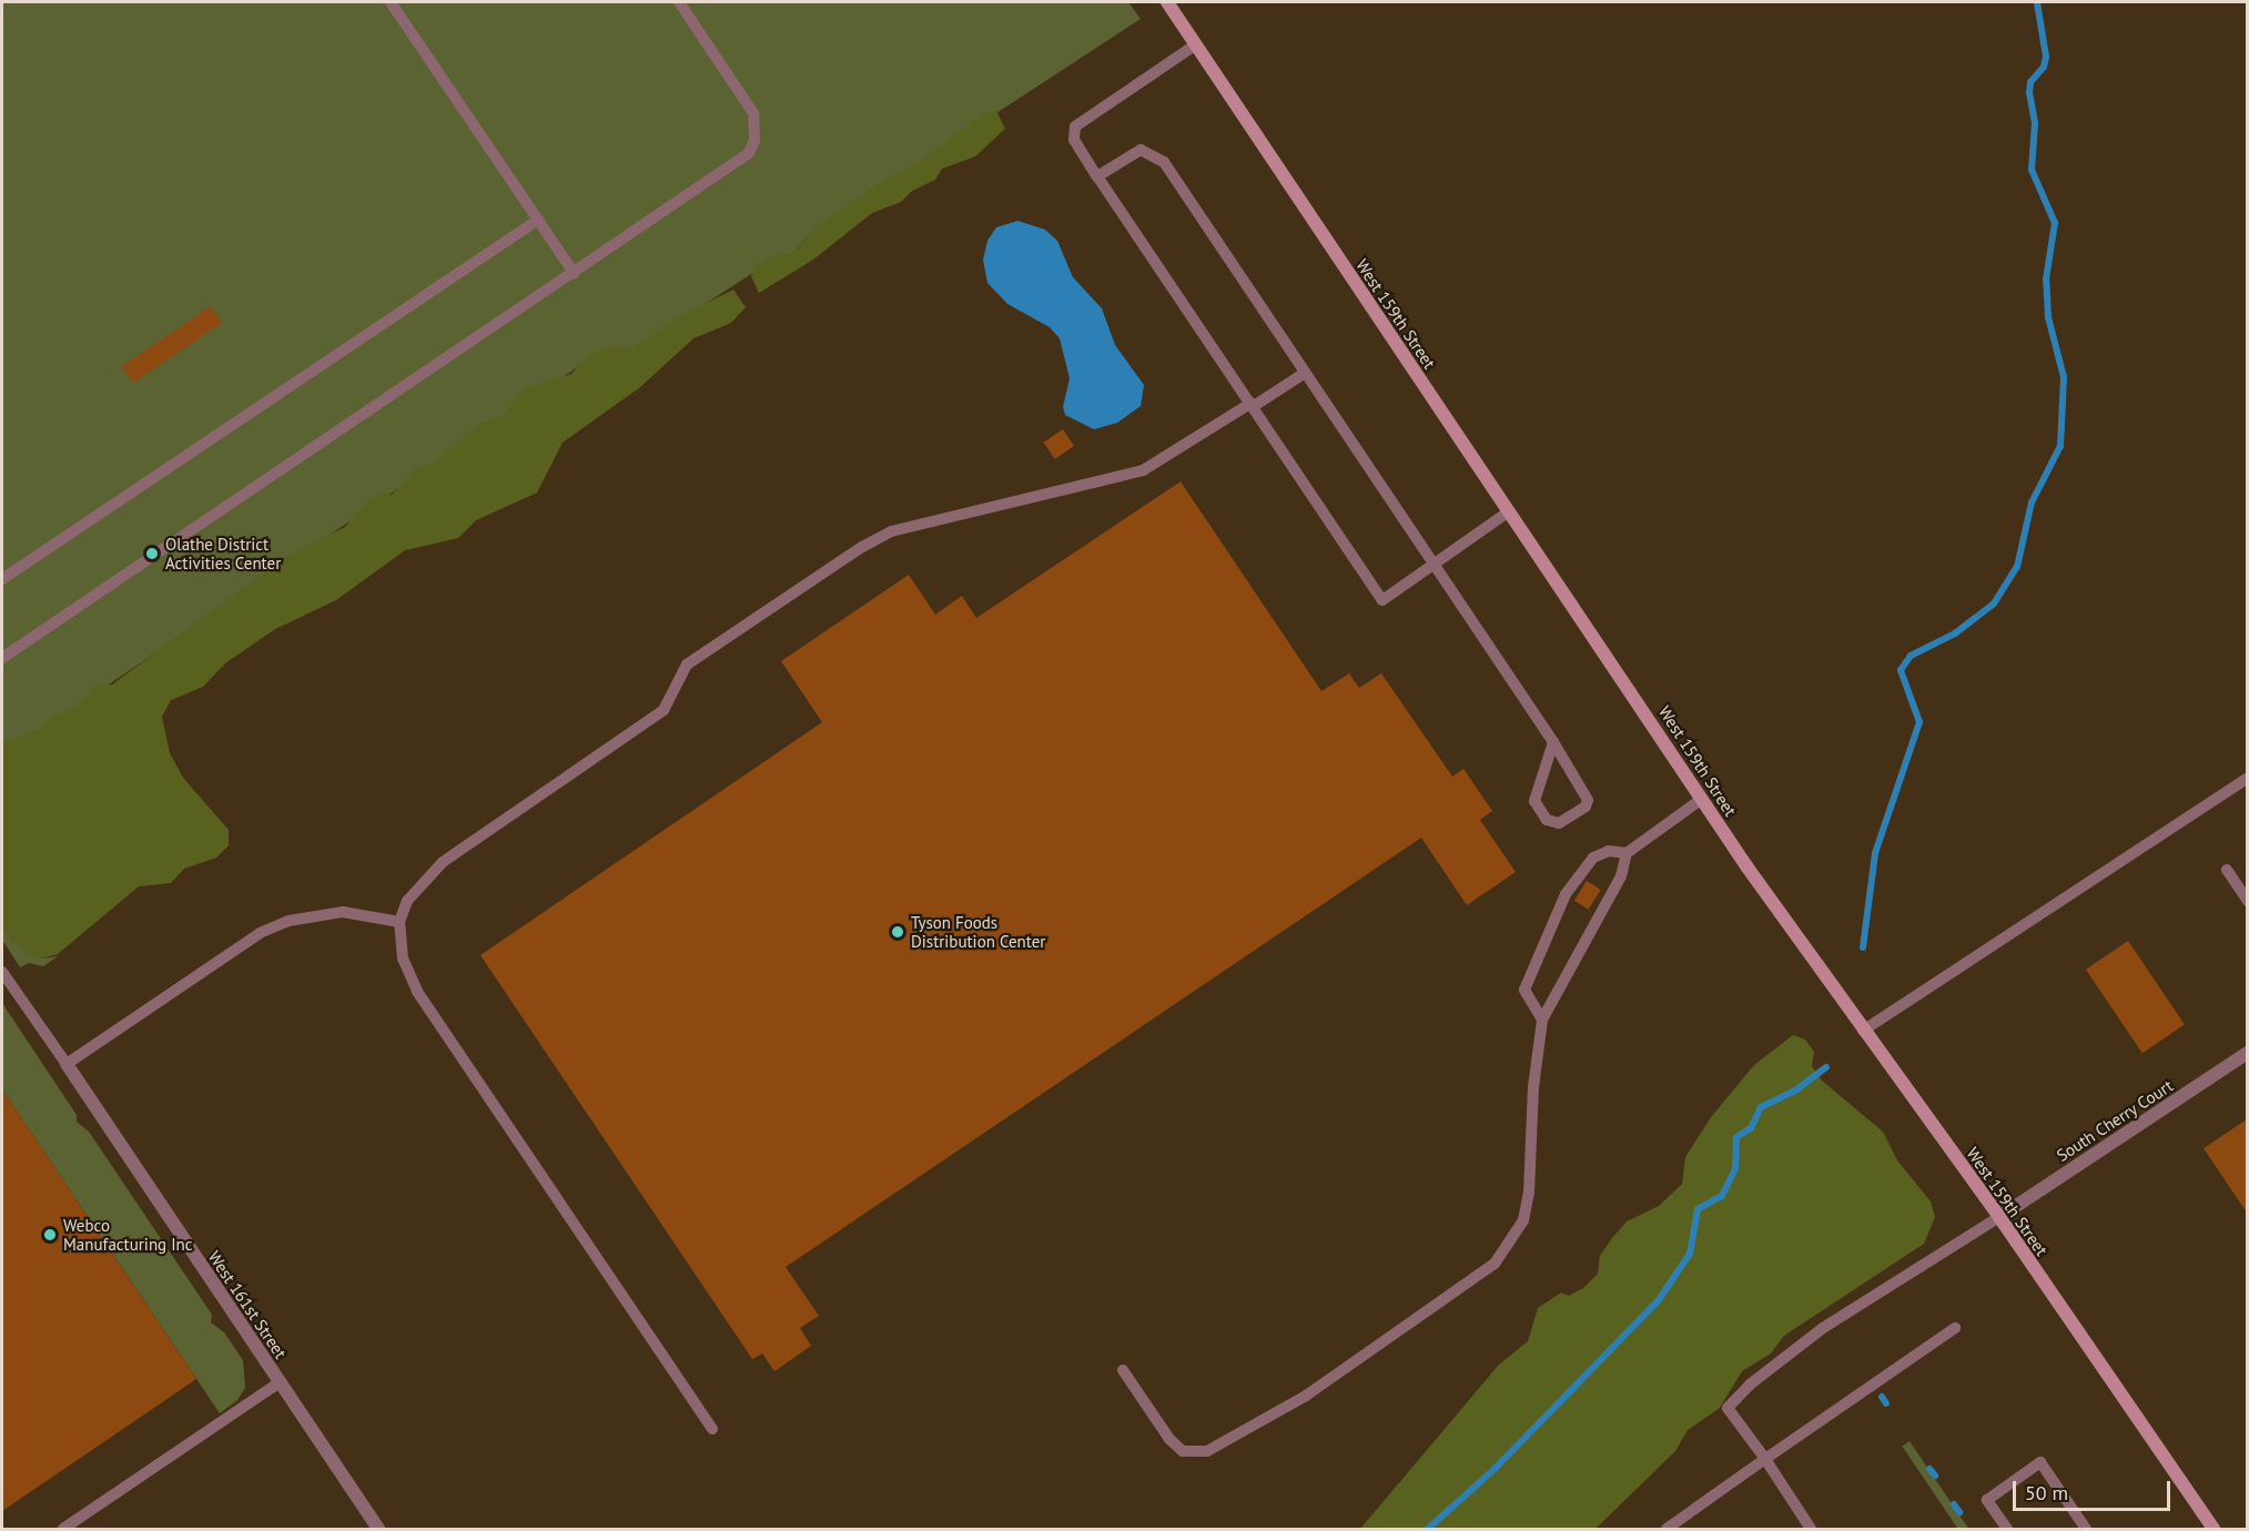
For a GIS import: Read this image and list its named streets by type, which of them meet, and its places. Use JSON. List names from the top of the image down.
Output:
{
  "streets": {
    "street": ["West 159th Street", "South Cherry Court", "West 161st Street"]
  },
  "crossings": [
    ["West 159th Street", "South Cherry Court"]
  ],
  "places": ["Olathe District Activities Center", "Tyson Foods Distribution Center", "Webco Manufacturing Inc"],
  "scale_bar": "50 m"
}
